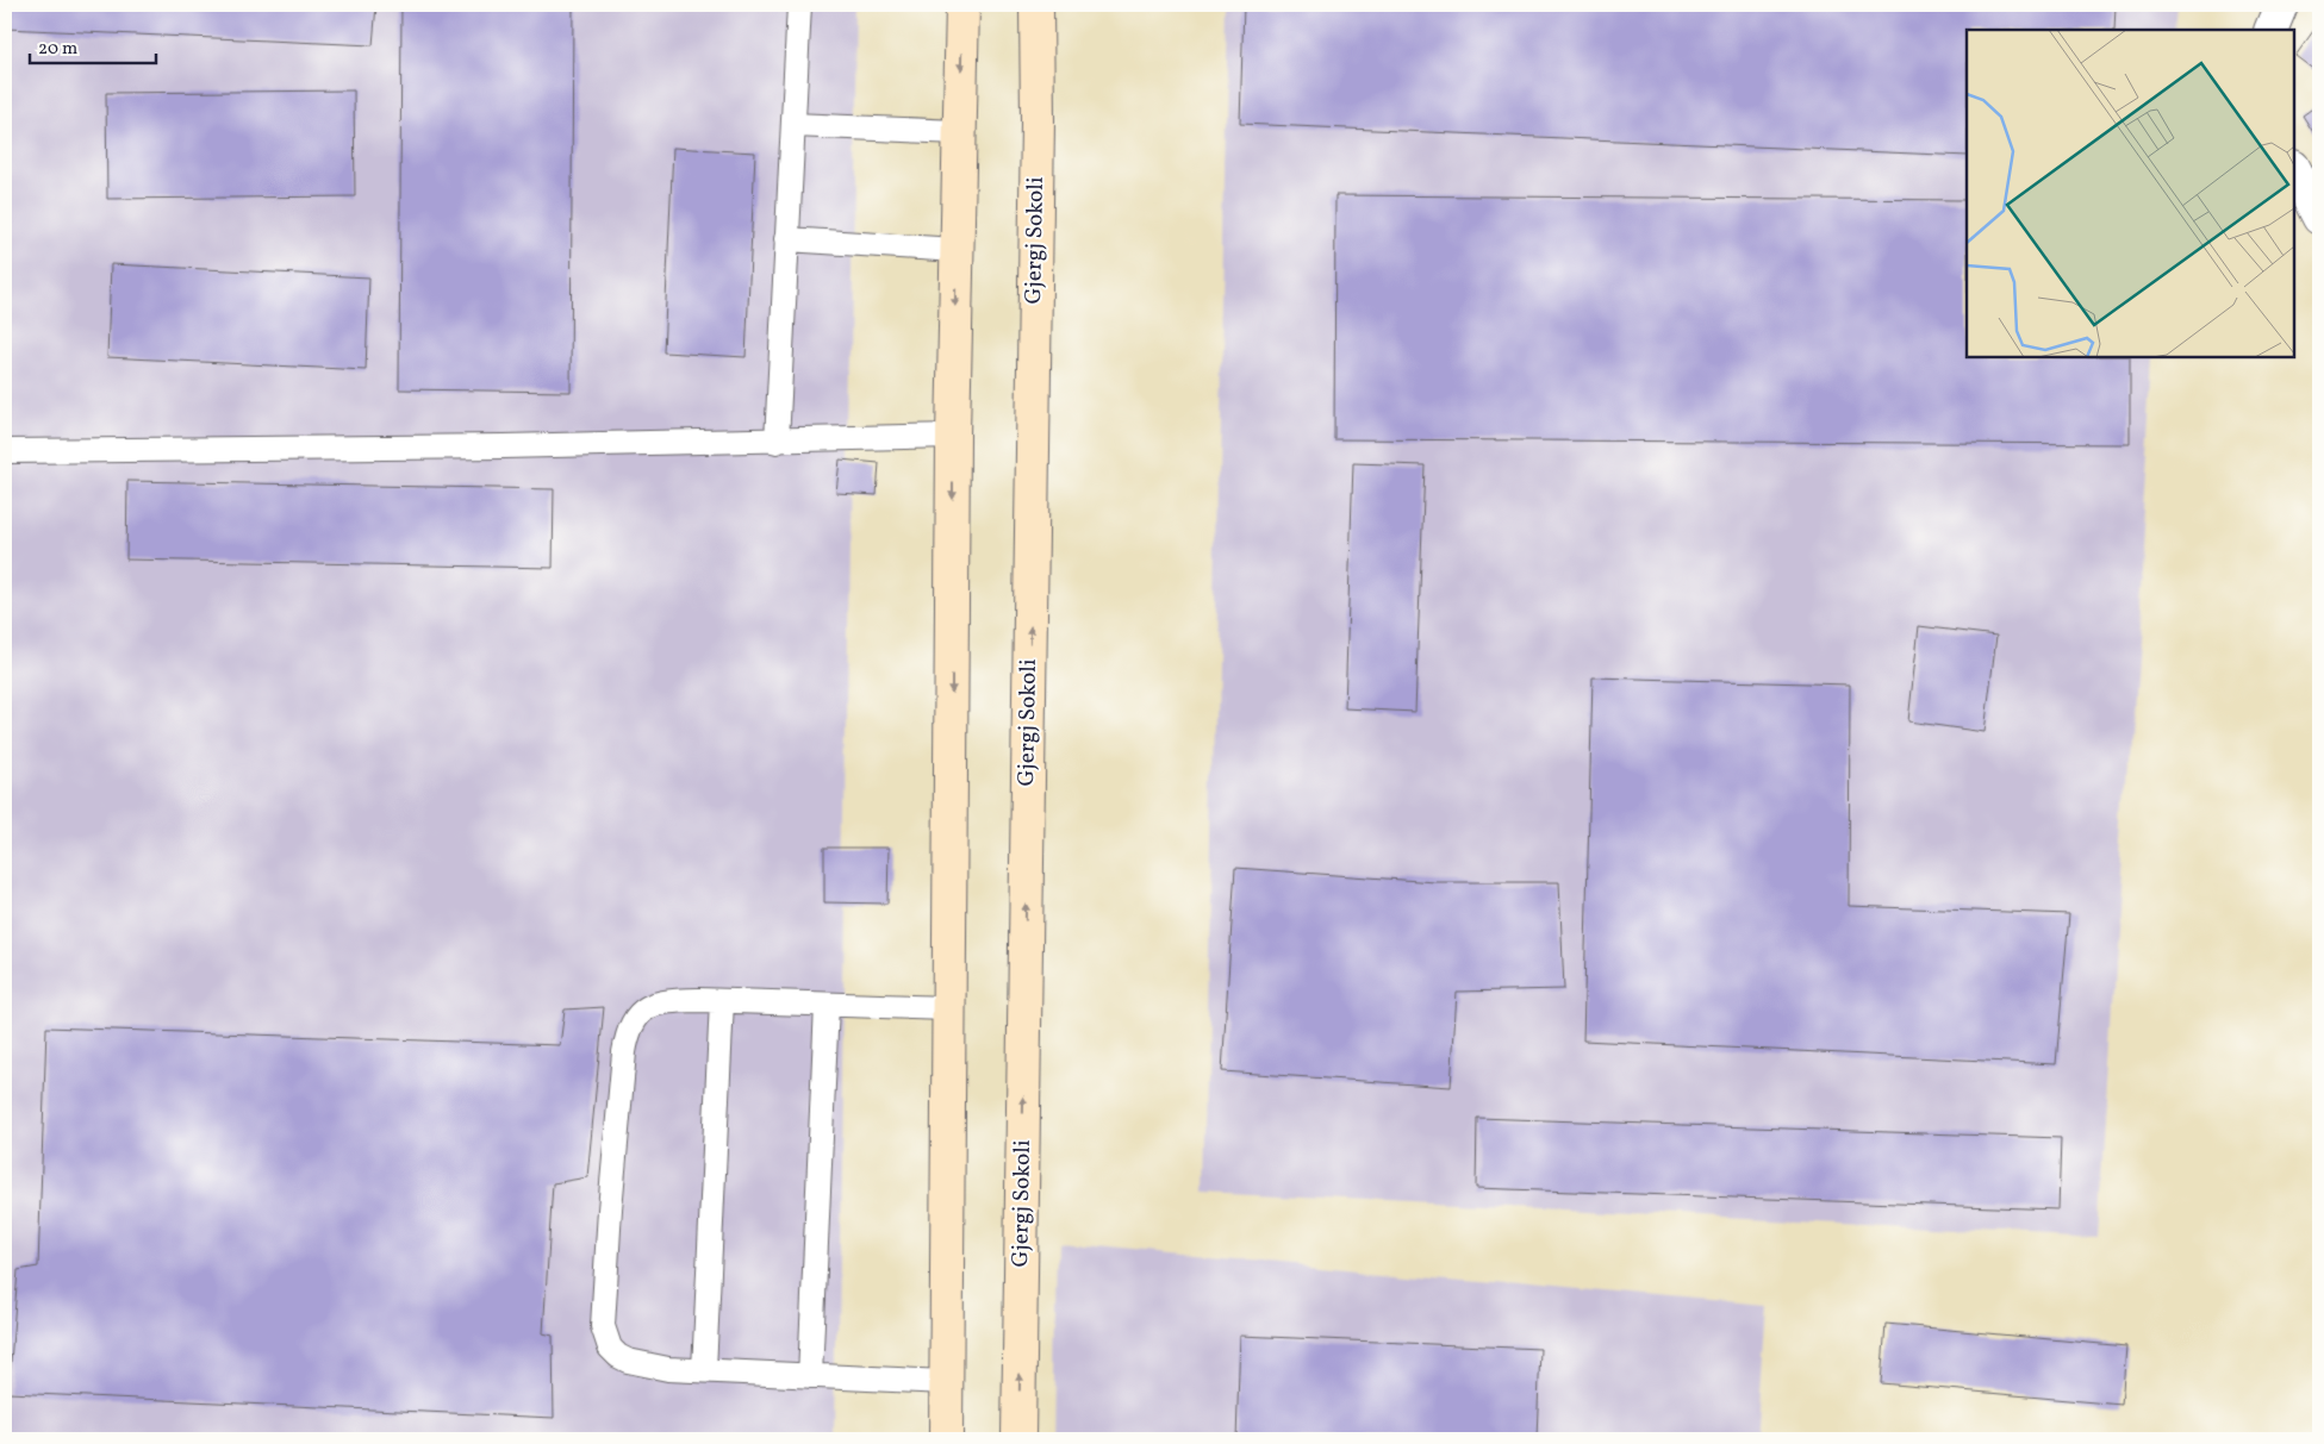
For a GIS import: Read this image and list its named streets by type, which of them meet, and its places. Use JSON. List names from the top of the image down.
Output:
{
  "streets": {
    "main road": ["Gjergj Sokoli"]
  },
  "scale_bar": "20 m"
}
